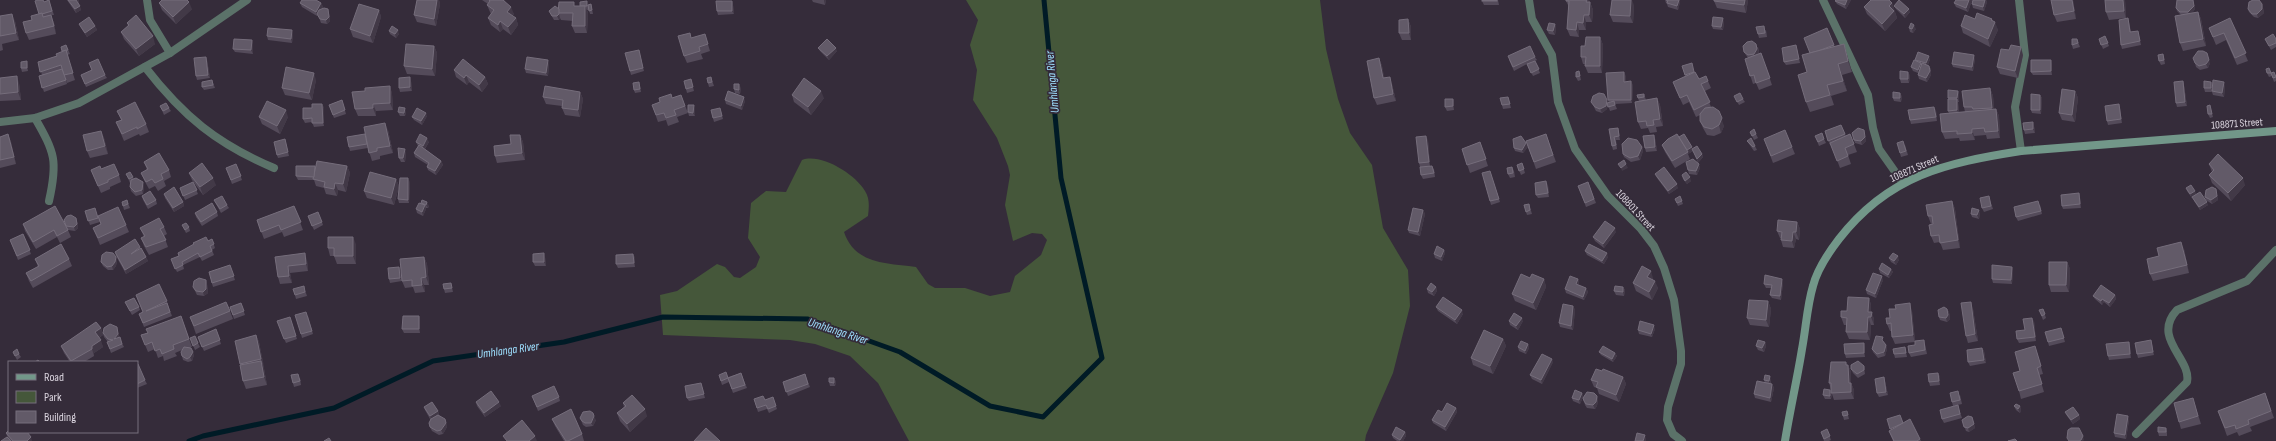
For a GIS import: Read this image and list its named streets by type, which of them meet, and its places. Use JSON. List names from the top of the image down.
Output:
{
  "streets": {
    "street": ["108871 Street", "108801 Street"]
  },
  "water": ["Umhlanga River"],
  "legend": ["Road", "Park", "Building"]
}
